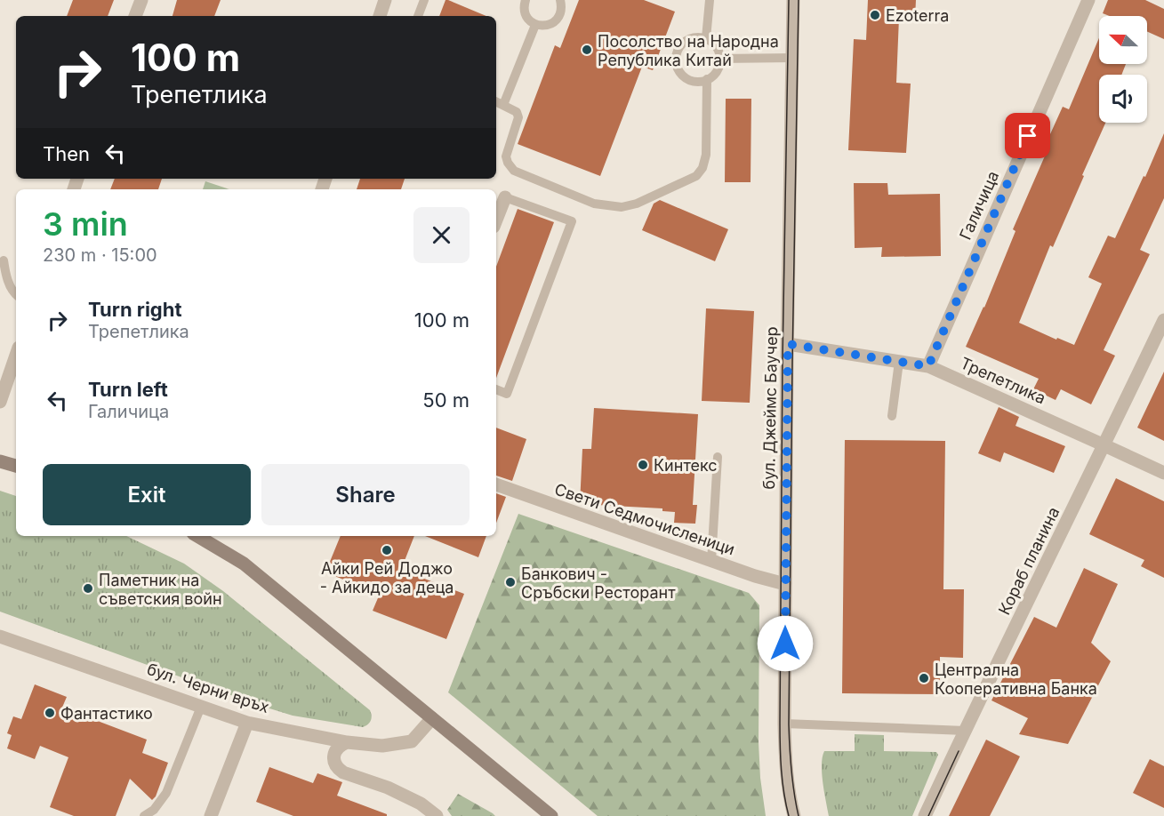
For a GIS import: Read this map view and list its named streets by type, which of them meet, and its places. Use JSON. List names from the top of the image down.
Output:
{
  "streets": {
    "street": [
      "Галичица",
      "Трепетлика",
      "бул. Джеймс Баучер",
      "Свети Седмочисленици",
      "Кораб планина",
      "бул. Черни връх"
    ]
  },
  "crossings": [
    ["Галичица", "Трепетлика"],
    ["Трепетлика", "бул. Джеймс Баучер"],
    ["Трепетлика", "Кораб планина"],
    ["бул. Джеймс Баучер", "Свети Седмочисленици"]
  ],
  "places": [
    "Ezoterra",
    "Посолство на Народна Република Китай",
    "Кинтекс",
    "Айки Рей Доджо - Айкидо за деца",
    "Банкович - Сръбски Ресторант",
    "Паметник на съветския войн",
    "Централна Кооперативна Банка",
    "Фантастико"
  ],
  "north": "left",
  "page": {
    "turn": ["100 m", "Трепетлика"],
    "then": "Then",
    "heading": ["3 min", "230 m · 15:00"],
    "list": [
      {
        "name": "Turn right",
        "note": "Трепетлика",
        "value": "100 m"
      },
      {
        "name": "Turn left",
        "note": "Галичица",
        "value": "50 m"
      }
    ],
    "buttons": ["Exit", "Share"]
  }
}
